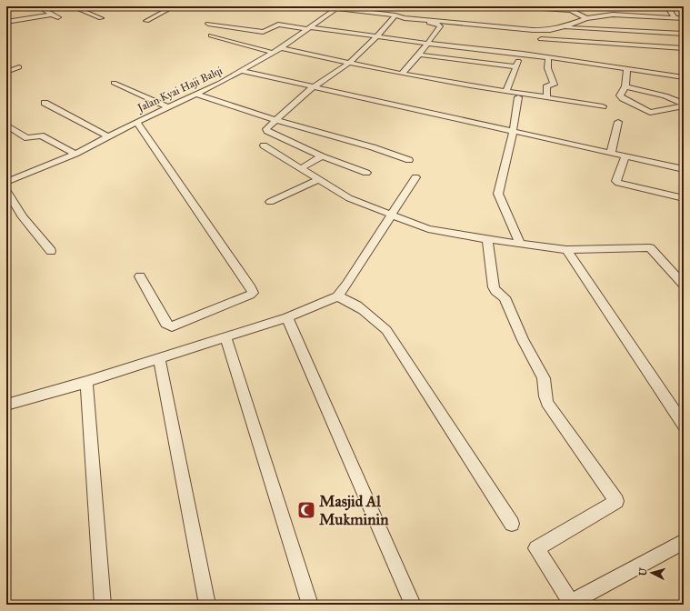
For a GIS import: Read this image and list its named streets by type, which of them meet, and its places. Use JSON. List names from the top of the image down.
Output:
{
  "streets": {
    "street": ["Jalan Kyai Haji Balqi"]
  },
  "places": {
    "mosque": ["Masjid Al Mukminin"]
  },
  "north": "left"
}
